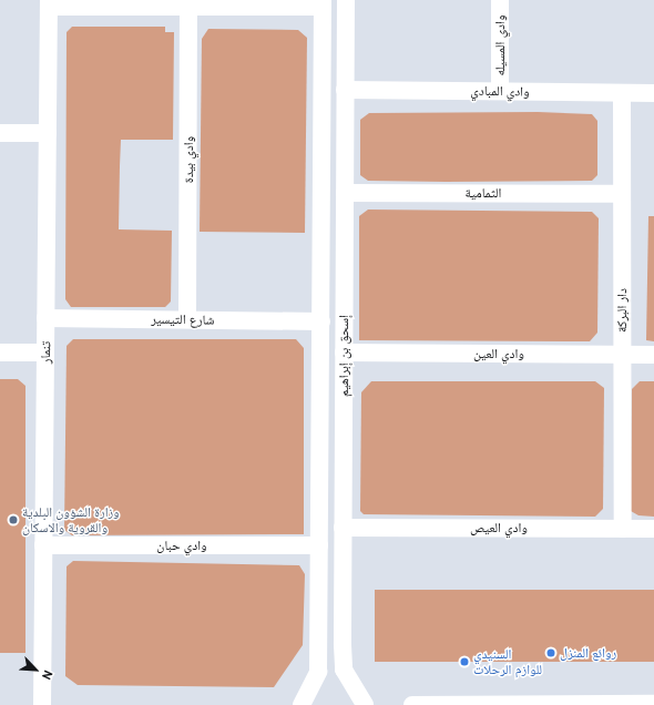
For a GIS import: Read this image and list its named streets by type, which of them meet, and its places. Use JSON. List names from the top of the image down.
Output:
{
  "streets": {
    "street": [
      "وادي المسيله",
      "وادي المبادي",
      "وادي بيدة",
      "الثمامية",
      "دار البركة",
      "شارع التيسير",
      "تنمار",
      "وادي العين",
      "إسحق بن إبراهيم",
      "وادي العيص",
      "وادي حبان"
    ]
  },
  "crossings": [
    ["وادي المسيله", "وادي المبادي"],
    ["وادي المبادي", "دار البركة"],
    ["وادي المبادي", "إسحق بن إبراهيم"],
    ["وادي بيدة", "شارع التيسير"],
    ["الثمامية", "دار البركة"],
    ["الثمامية", "إسحق بن إبراهيم"],
    ["دار البركة", "وادي العين"],
    ["دار البركة", "وادي العيص"],
    ["شارع التيسير", "تنمار"],
    ["شارع التيسير", "إسحق بن إبراهيم"],
    ["تنمار", "وادي حبان"],
    ["وادي العين", "إسحق بن إبراهيم"],
    ["إسحق بن إبراهيم", "وادي العيص"],
    ["إسحق بن إبراهيم", "وادي حبان"]
  ],
  "places": ["وزارة الشؤون البلدية والقروية والاسكان", "روائع المنزل", "السنيدي للوازم الرحلات"],
  "north": "bottom right"
}
